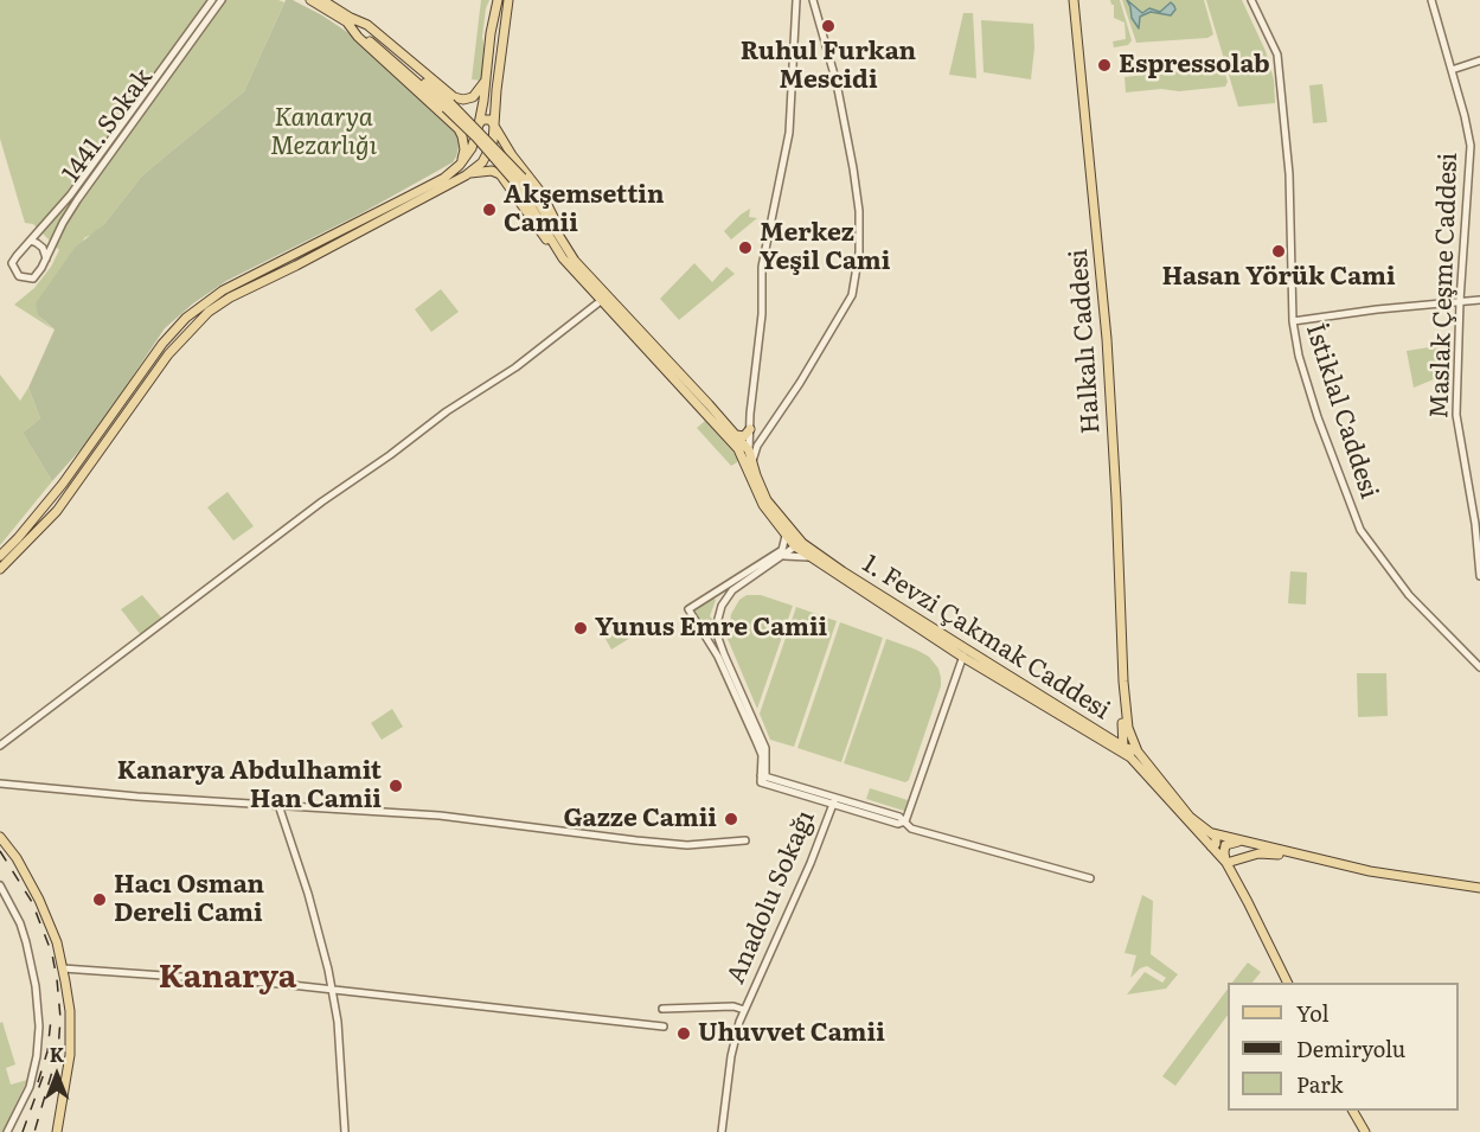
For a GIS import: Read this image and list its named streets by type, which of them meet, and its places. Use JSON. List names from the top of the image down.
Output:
{
  "streets": {
    "main road": ["Halkalı Caddesi", "1. Fevzi Çakmak Caddesi"],
    "street": [
      "1441. Sokak",
      "Maslak Çeşme Caddesi",
      "İstiklal Caddesi",
      "Anadolu Sokağı"
    ]
  },
  "crossings": [
    ["Halkalı Caddesi", "1. Fevzi Çakmak Caddesi"]
  ],
  "districts": ["Kanarya"],
  "parks": ["Kanarya Mezarlığı"],
  "places": [
    "Ruhul Furkan Mescidi",
    "Espressolab",
    "Akşemsettin Camii",
    "Merkez Yeşil Cami",
    "Hasan Yörük Cami",
    "Yunus Emre Camii",
    "Kanarya Abdulhamit Han Camii",
    "Gazze Camii",
    "Hacı Osman Dereli Cami",
    "Uhuvvet Camii"
  ],
  "legend": ["Yol", "Demiryolu", "Park"],
  "north": "top"
}
